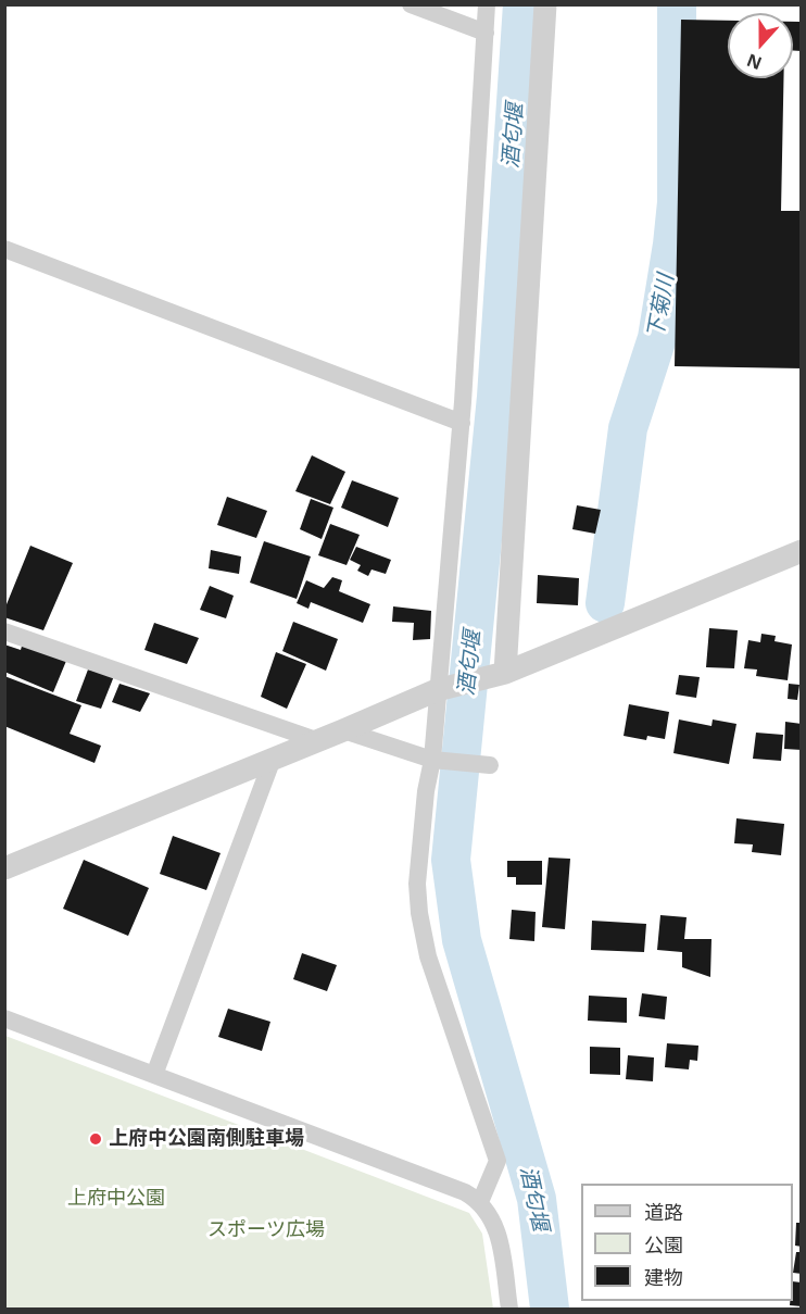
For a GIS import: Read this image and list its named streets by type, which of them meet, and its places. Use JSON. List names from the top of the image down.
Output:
{
  "water": ["酒匂堰", "下菊川"],
  "parks": ["上府中公園", "スポーツ広場"],
  "places": ["上府中公園南側駐車場"],
  "legend": ["道路", "公園", "建物"],
  "north": "bottom"
}
